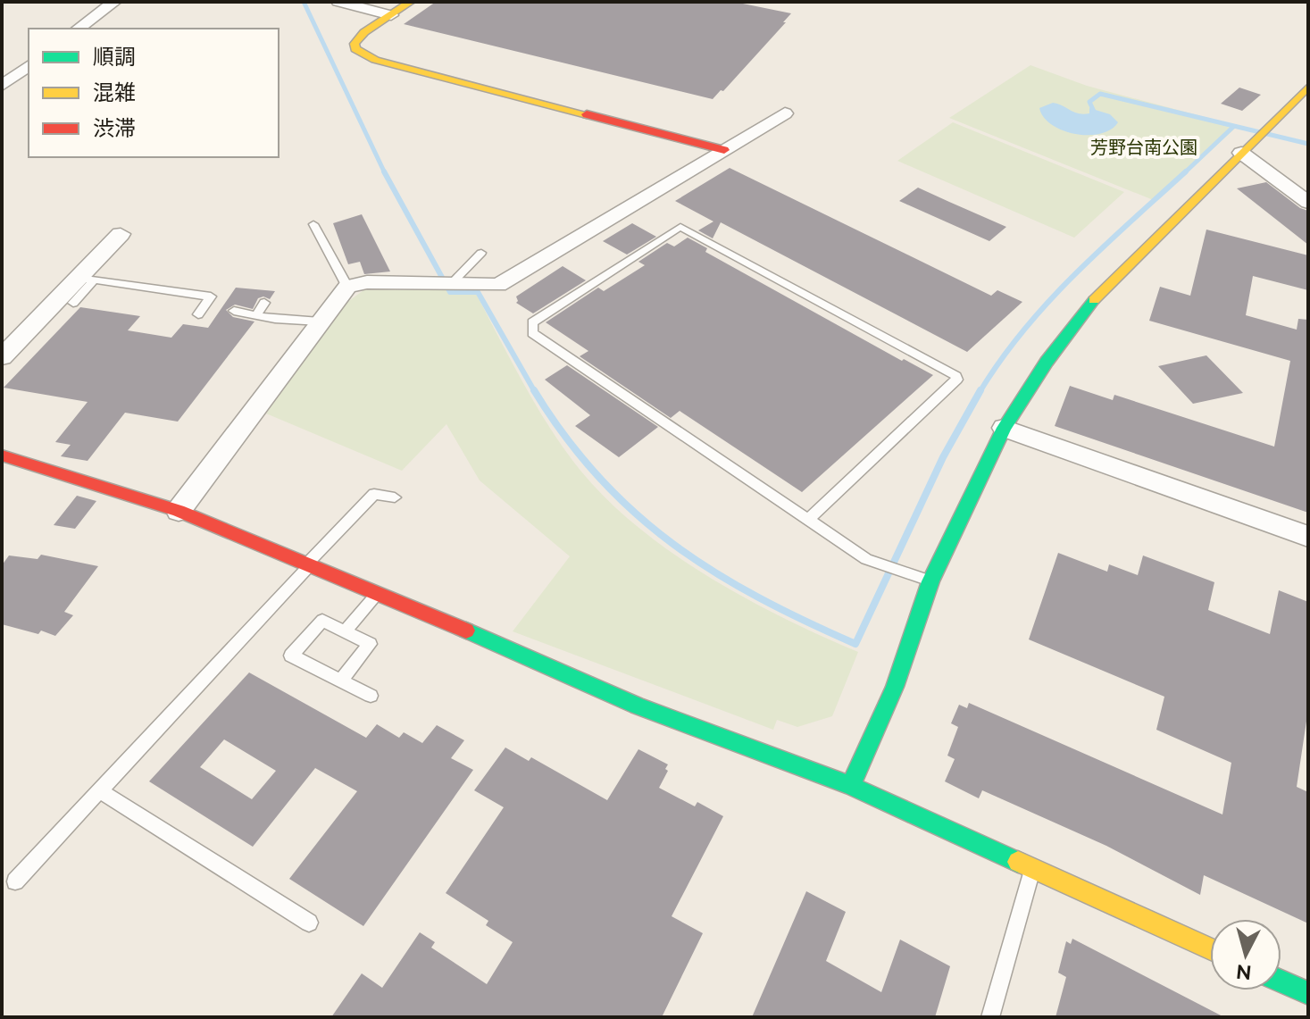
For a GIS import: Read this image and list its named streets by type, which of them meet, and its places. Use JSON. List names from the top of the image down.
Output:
{
  "parks": ["芳野台南公園"],
  "legend": ["順調", "混雑", "渋滞"],
  "north": "bottom"
}
